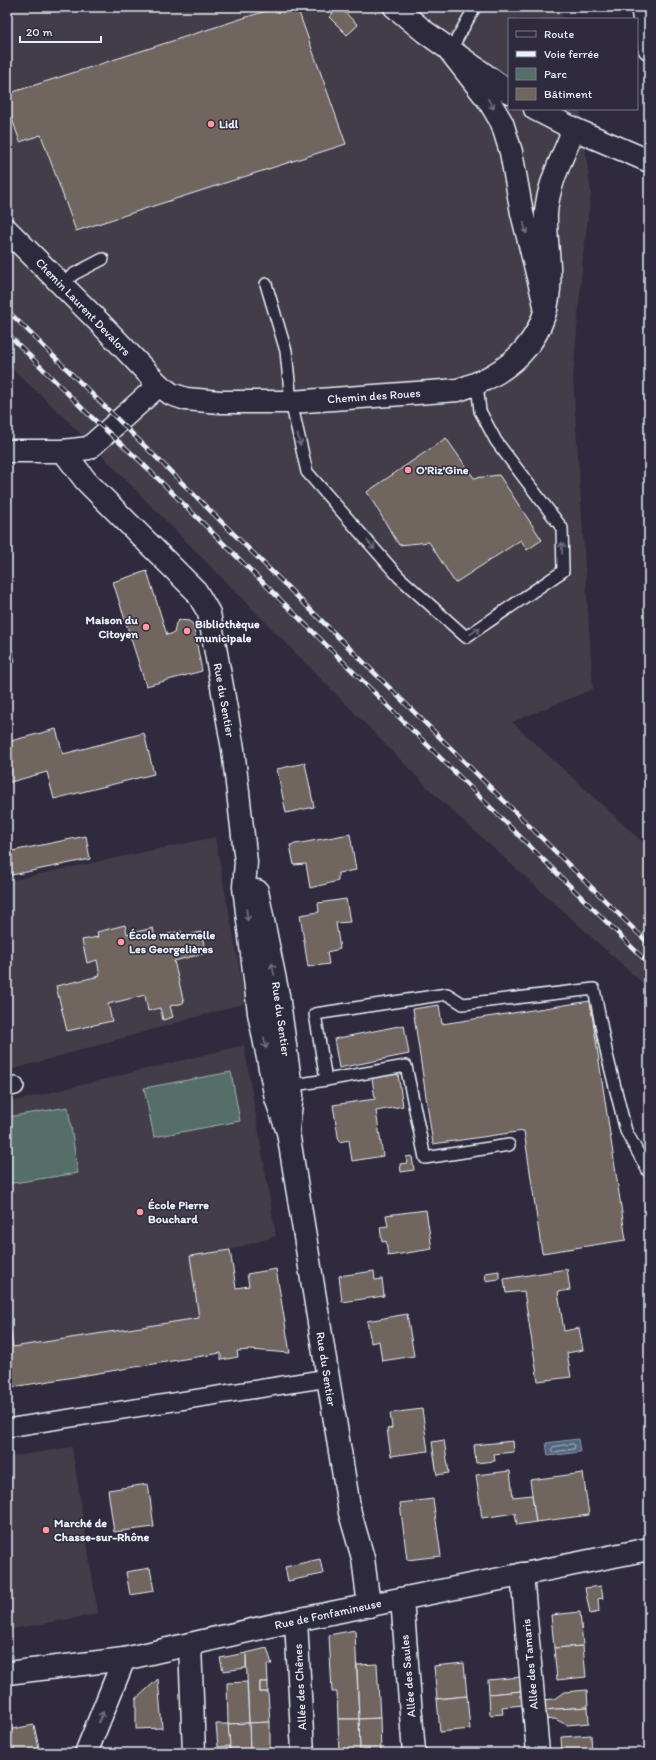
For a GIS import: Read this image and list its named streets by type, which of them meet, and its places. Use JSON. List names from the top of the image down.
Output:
{
  "streets": {
    "main road": [
      "Chemin Laurent Devalors",
      "Chemin des Roues",
      "Rue du Sentier",
      "Rue de Fonfamineuse",
      "Allée des Tamaris",
      "Allée des Saules",
      "Allée des Chênes"
    ]
  },
  "crossings": [
    ["Chemin Laurent Devalors", "Chemin des Roues"],
    ["Rue du Sentier", "Rue de Fonfamineuse"],
    ["Rue de Fonfamineuse", "Allée des Tamaris"],
    ["Rue de Fonfamineuse", "Allée des Saules"],
    ["Rue de Fonfamineuse", "Allée des Chênes"]
  ],
  "places": [
    "Lidl",
    "O'Riz'Gine",
    "Maison du Citoyen",
    "Bibliothèque municipale",
    "École maternelle Les Georgelières",
    "École Pierre Bouchard",
    "Marché de Chasse-sur-Rhône"
  ],
  "legend": [
    "Route",
    "Voie ferrée",
    "Parc",
    "Bâtiment"
  ],
  "scale_bar": "20 m"
}
